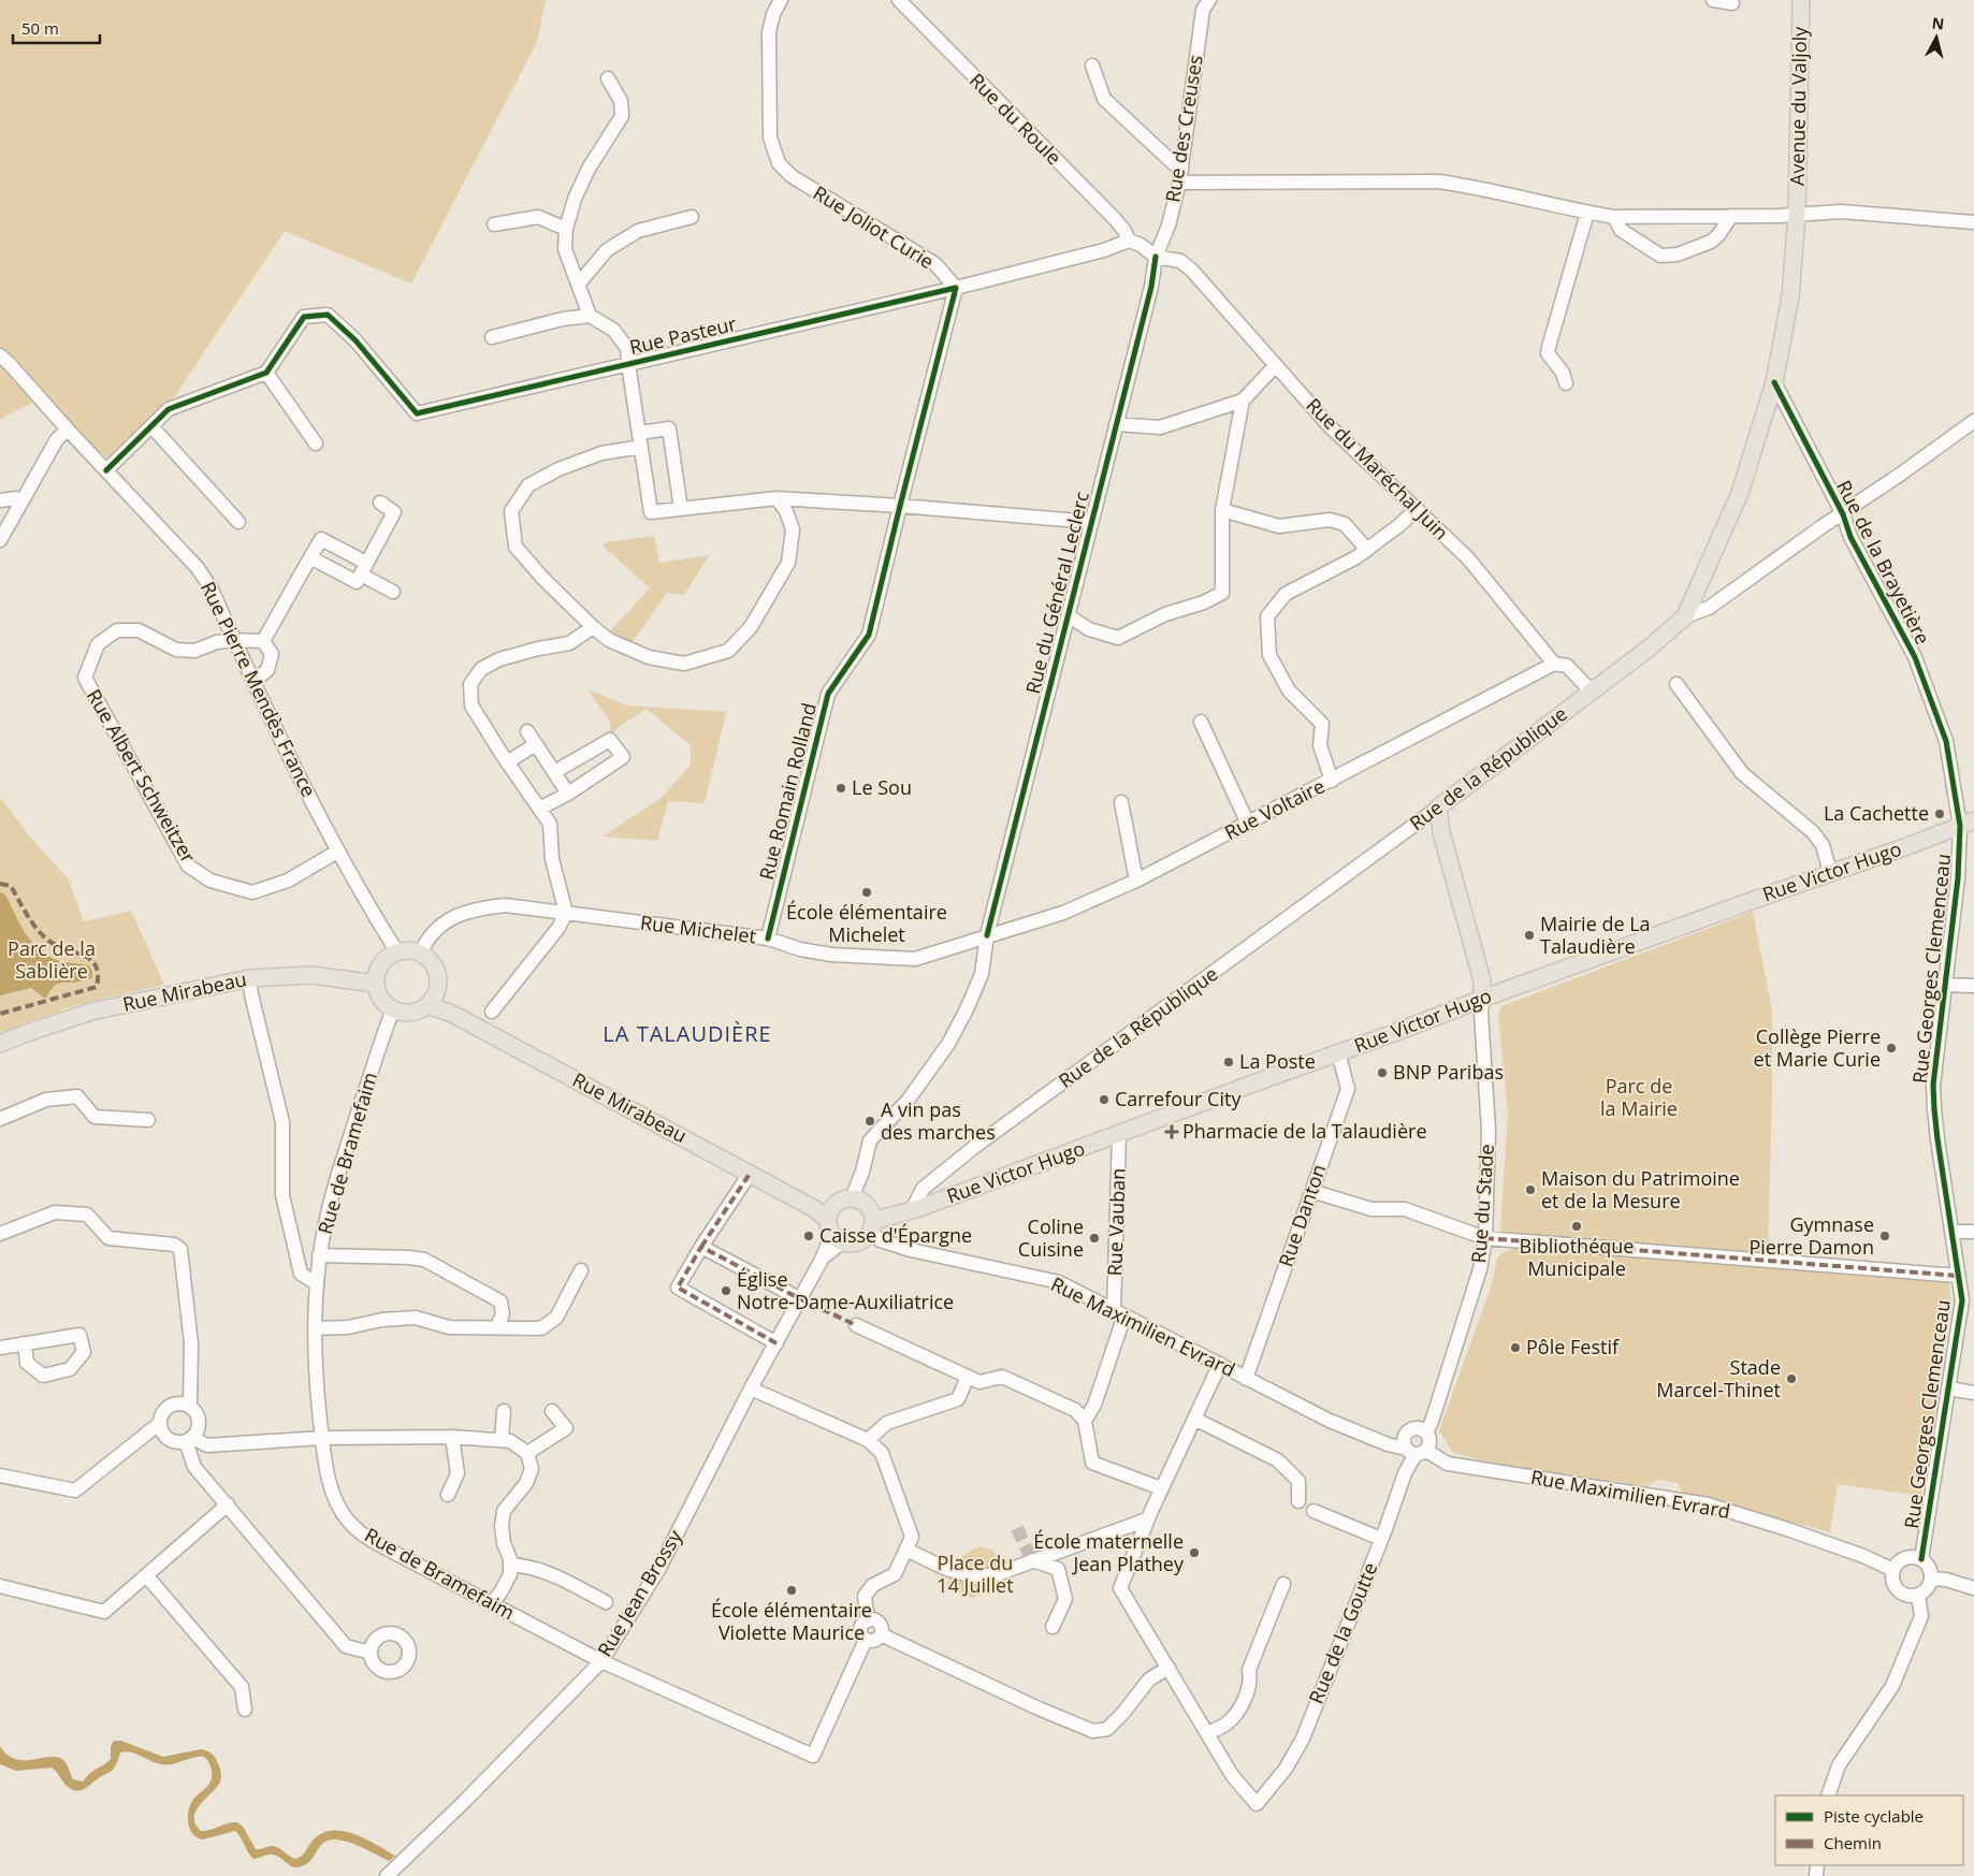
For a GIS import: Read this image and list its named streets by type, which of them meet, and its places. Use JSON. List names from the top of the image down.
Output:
{
  "streets": {
    "main road": [
      "Avenue du Valjoly",
      "Rue de la République",
      "Rue Victor Hugo",
      "Rue Mirabeau"
    ],
    "street": [
      "Rue du Roule",
      "Rue des Creuses",
      "Rue Joliot Curie",
      "Rue Pasteur",
      "Rue du Maréchal Juin",
      "Rue de la Brayetière",
      "Rue du Général Leclerc",
      "Rue Pierre Mendès France",
      "Rue Albert Schweitzer",
      "Rue Romain Rolland",
      "Rue Voltaire",
      "Rue Michelet",
      "Rue Georges Clemenceau",
      "Rue de Bramefaim",
      "Rue du Stade",
      "Rue Danton",
      "Rue Vauban",
      "Rue Maximilien Evrard",
      "Rue Jean Brossy",
      "Rue de la Goutte"
    ]
  },
  "crossings": [
    ["Avenue du Valjoly", "Rue de la République"],
    ["Rue des Creuses", "Rue du Maréchal Juin"],
    ["Rue des Creuses", "Rue du Général Leclerc"],
    ["Rue Joliot Curie", "Rue Pasteur"],
    ["Rue Joliot Curie", "Rue Romain Rolland"],
    ["Rue Pasteur", "Rue Romain Rolland"],
    ["Rue du Maréchal Juin", "Rue du Général Leclerc"],
    ["Rue du Maréchal Juin", "Rue de la République"],
    ["Rue du Maréchal Juin", "Rue Voltaire"],
    ["Rue de la Brayetière", "Rue de la République"],
    ["Rue de la Brayetière", "Rue Victor Hugo"],
    ["Rue de la Brayetière", "Rue Georges Clemenceau"],
    ["Rue du Général Leclerc", "Rue Voltaire"],
    ["Rue du Général Leclerc", "Rue Victor Hugo"],
    ["Rue du Général Leclerc", "Rue Michelet"],
    ["Rue du Général Leclerc", "Rue Mirabeau"],
    ["Rue du Général Leclerc", "Rue Maximilien Evrard"],
    ["Rue du Général Leclerc", "Rue Jean Brossy"],
    ["Rue Pierre Mendès France", "Rue Albert Schweitzer"],
    ["Rue Pierre Mendès France", "Rue Michelet"],
    ["Rue Pierre Mendès France", "Rue Mirabeau"],
    ["Rue Pierre Mendès France", "Rue de Bramefaim"],
    ["Rue de la République", "Rue Victor Hugo"],
    ["Rue Romain Rolland", "Rue Michelet"],
    ["Rue Voltaire", "Rue Michelet"],
    ["Rue Victor Hugo", "Rue Georges Clemenceau"],
    ["Rue Victor Hugo", "Rue Mirabeau"],
    ["Rue Victor Hugo", "Rue du Stade"],
    ["Rue Victor Hugo", "Rue Danton"],
    ["Rue Victor Hugo", "Rue Vauban"],
    ["Rue Victor Hugo", "Rue Maximilien Evrard"],
    ["Rue Victor Hugo", "Rue Jean Brossy"],
    ["Rue Michelet", "Rue Mirabeau"],
    ["Rue Michelet", "Rue de Bramefaim"],
    ["Rue Georges Clemenceau", "Rue Maximilien Evrard"],
    ["Rue Mirabeau", "Rue de Bramefaim"],
    ["Rue Mirabeau", "Rue Maximilien Evrard"],
    ["Rue Mirabeau", "Rue Jean Brossy"],
    ["Rue de Bramefaim", "Rue Jean Brossy"],
    ["Rue du Stade", "Rue Maximilien Evrard"],
    ["Rue du Stade", "Rue de la Goutte"],
    ["Rue Danton", "Rue Maximilien Evrard"],
    ["Rue Vauban", "Rue Maximilien Evrard"],
    ["Rue Maximilien Evrard", "Rue Jean Brossy"],
    ["Rue Maximilien Evrard", "Rue de la Goutte"]
  ],
  "districts": ["LA TALAUDIÈRE"],
  "parks": ["Parc de la Sablière", "Parc de la Mairie", "Place du 14 Juillet"],
  "places": {
    "other": [
      "Le Sou",
      "La Cachette",
      "École élémentaire Michelet",
      "Mairie de La Talaudière",
      "Collège Pierre et Marie Curie",
      "La Poste",
      "BNP Paribas",
      "Carrefour City",
      "A vin pas des marches",
      "Maison du Patrimoine et de la Mesure",
      "Bibliothéque Municipale",
      "Caisse d'Épargne",
      "Gymnase Pierre Damon",
      "Coline Cuisine",
      "Église Notre-Dame-Auxiliatrice",
      "Pôle Festif",
      "Stade Marcel-Thinet",
      "École maternelle Jean Plathey",
      "École élémentaire Violette Maurice"
    ],
    "health": ["Pharmacie de la Talaudière"]
  },
  "legend": ["Piste cyclable", "Chemin"],
  "scale_bar": "50 m",
  "north": "top"
}
